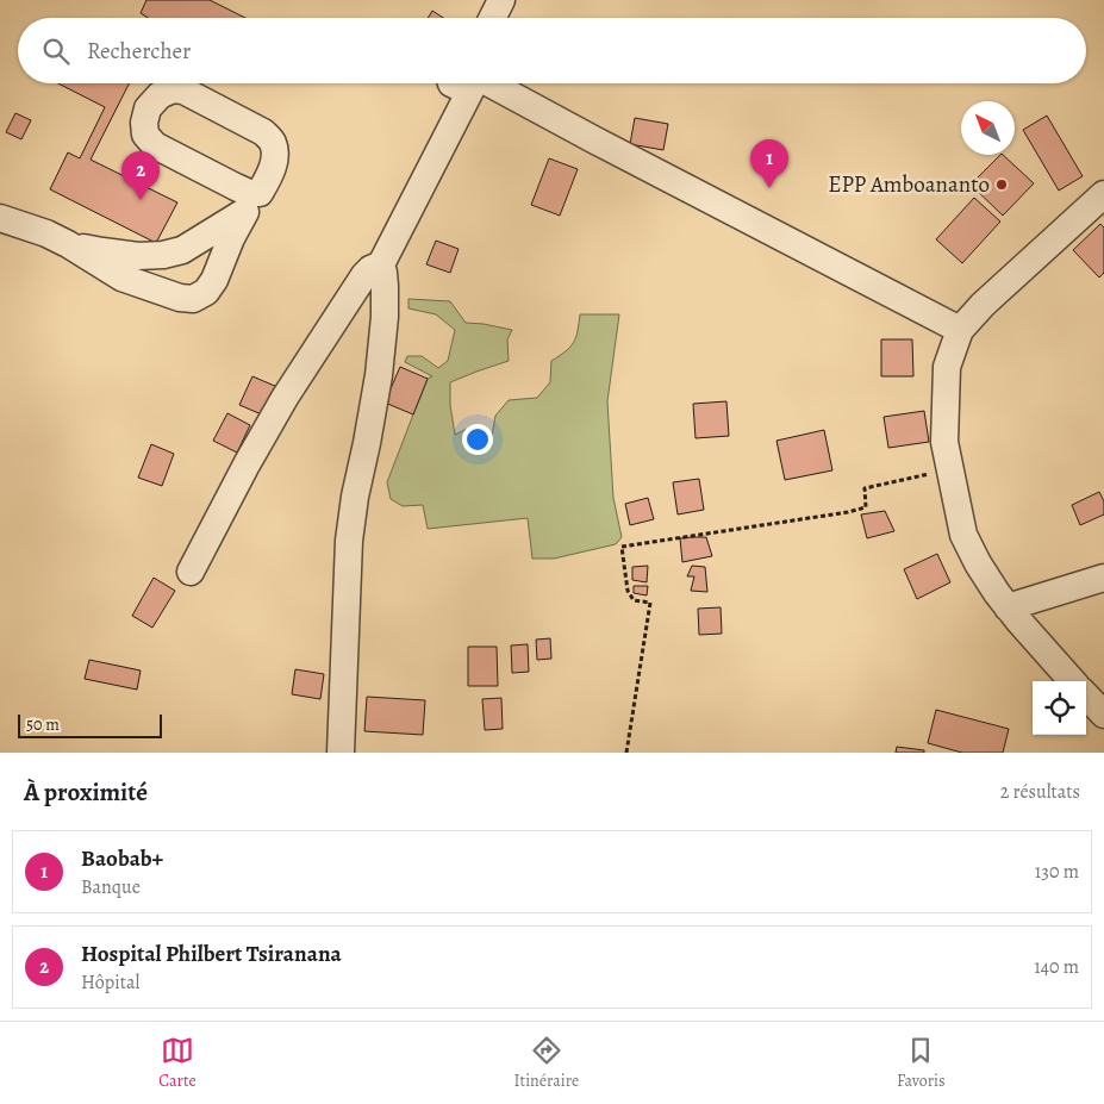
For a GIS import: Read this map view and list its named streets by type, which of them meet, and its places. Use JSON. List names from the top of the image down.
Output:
{
  "places": ["EPP Amboananto"],
  "scale_bar": "50 m",
  "north": "top left",
  "page": {
    "search": "Rechercher",
    "pins": ["1", "2"],
    "scale": "50 m",
    "heading": ["À proximité", "2 résultats"],
    "list": [
      {
        "mark": "1",
        "name": "Baobab+",
        "note": "Banque",
        "value": "130 m"
      },
      {
        "mark": "2",
        "name": "Hospital Philbert Tsiranana",
        "note": "Hôpital",
        "value": "140 m"
      }
    ],
    "nav": ["Carte", "Itinéraire", "Favoris"]
  }
}
